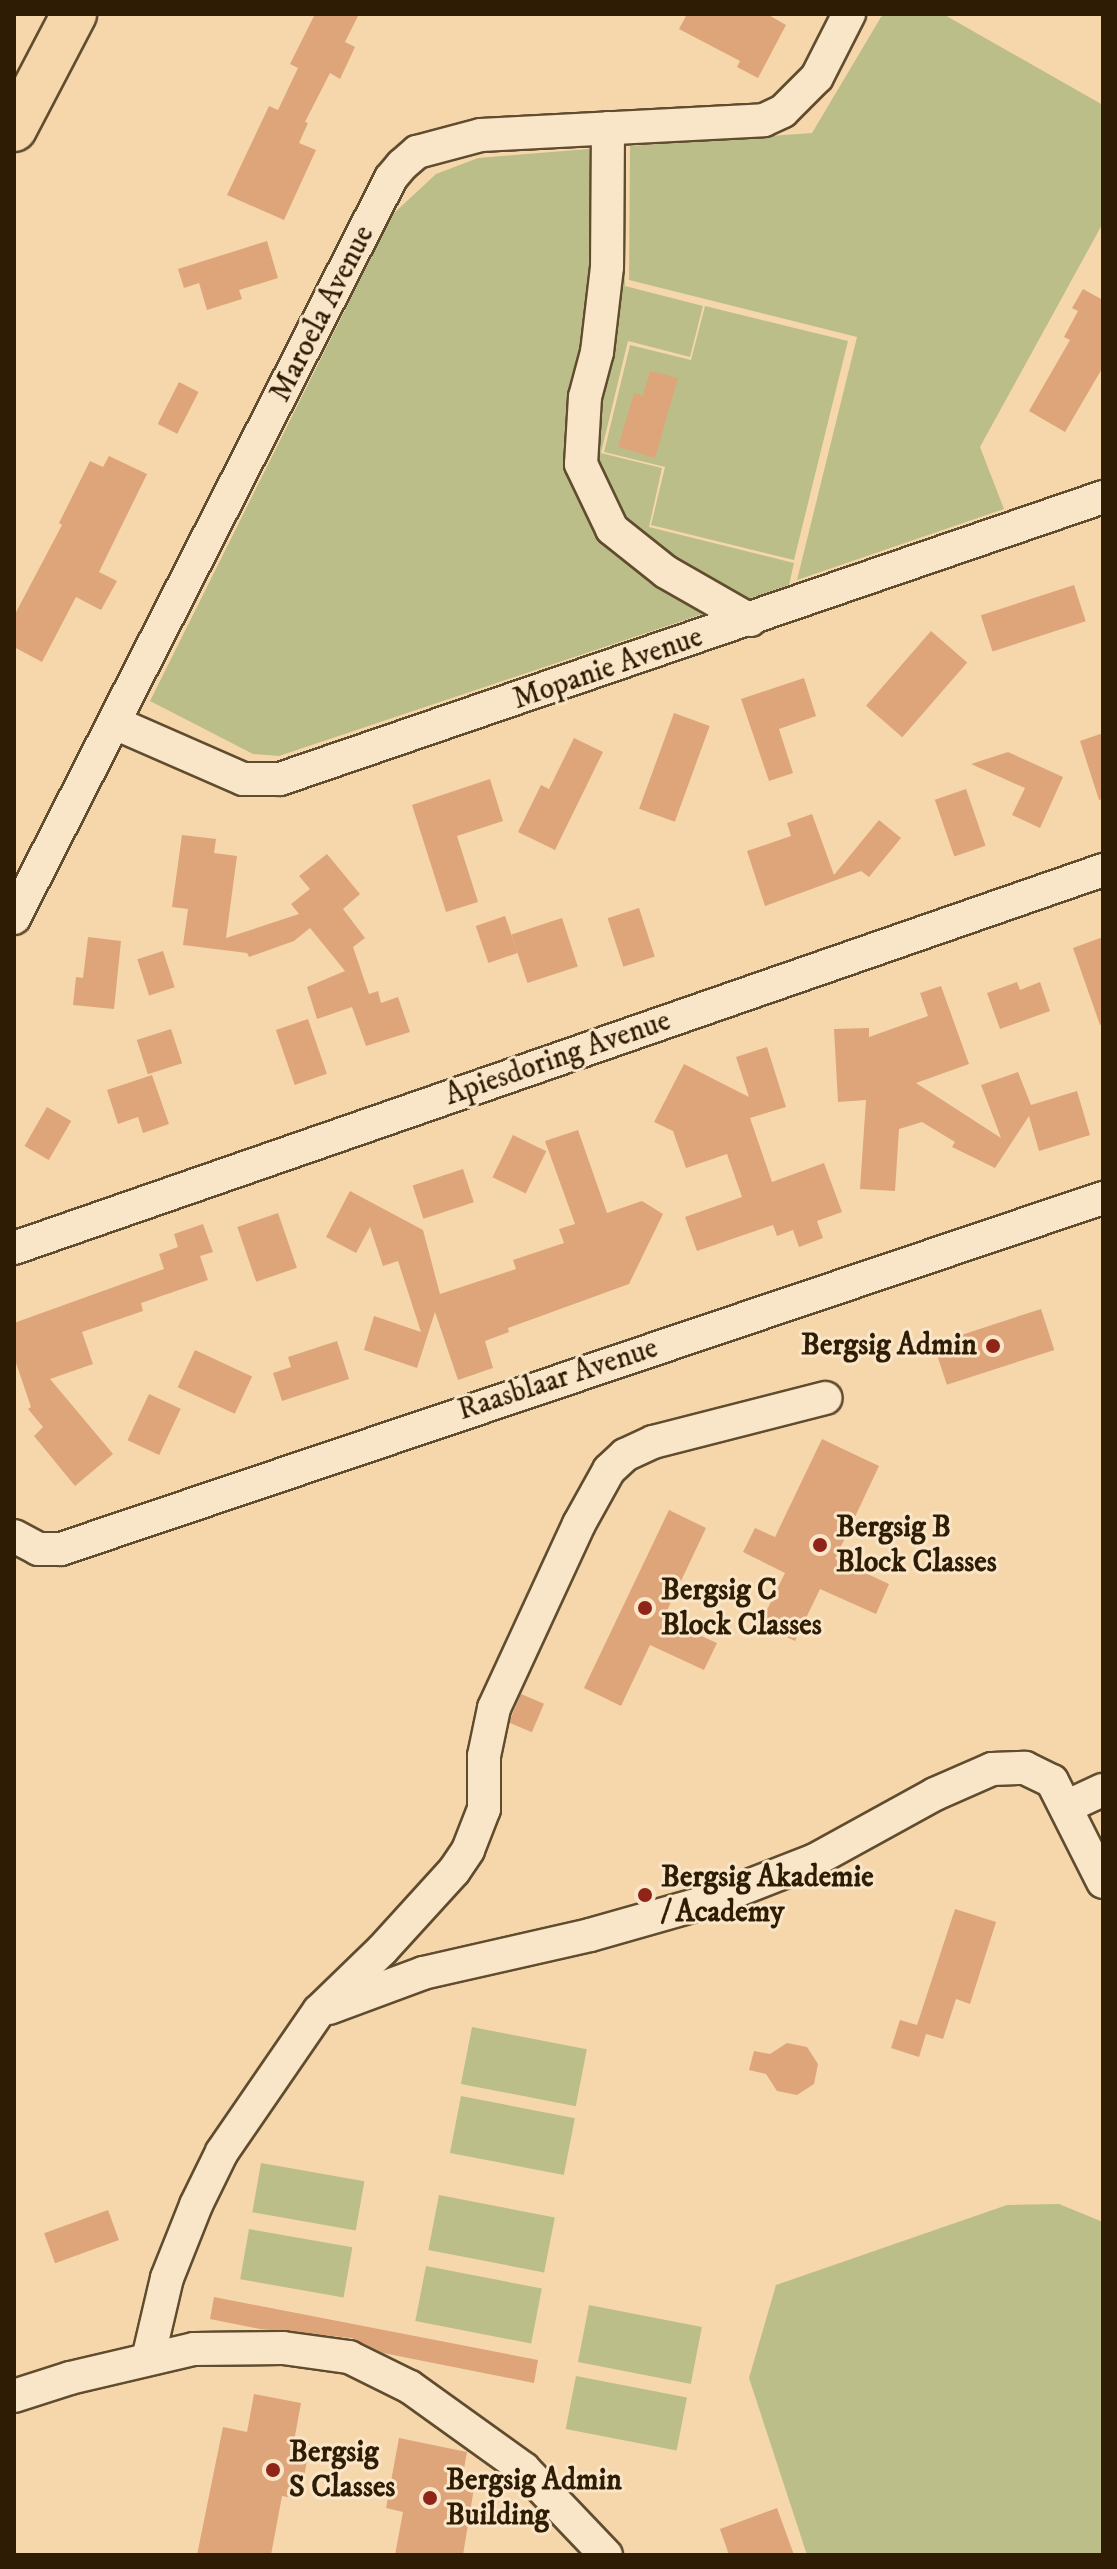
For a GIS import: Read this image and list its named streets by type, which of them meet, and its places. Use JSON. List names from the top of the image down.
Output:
{
  "streets": {
    "street": [
      "Maroela Avenue",
      "Mopanie Avenue",
      "Apiesdoring Avenue",
      "Raasblaar Avenue"
    ]
  },
  "crossings": [
    ["Maroela Avenue", "Mopanie Avenue"]
  ],
  "places": [
    "Bergsig Admin",
    "Bergsig B Block Classes",
    "Bergsig C Block Classes",
    "Bergsig Akademie / Academy",
    "Bergsig S Classes",
    "Bergsig Admin Building"
  ]
}
